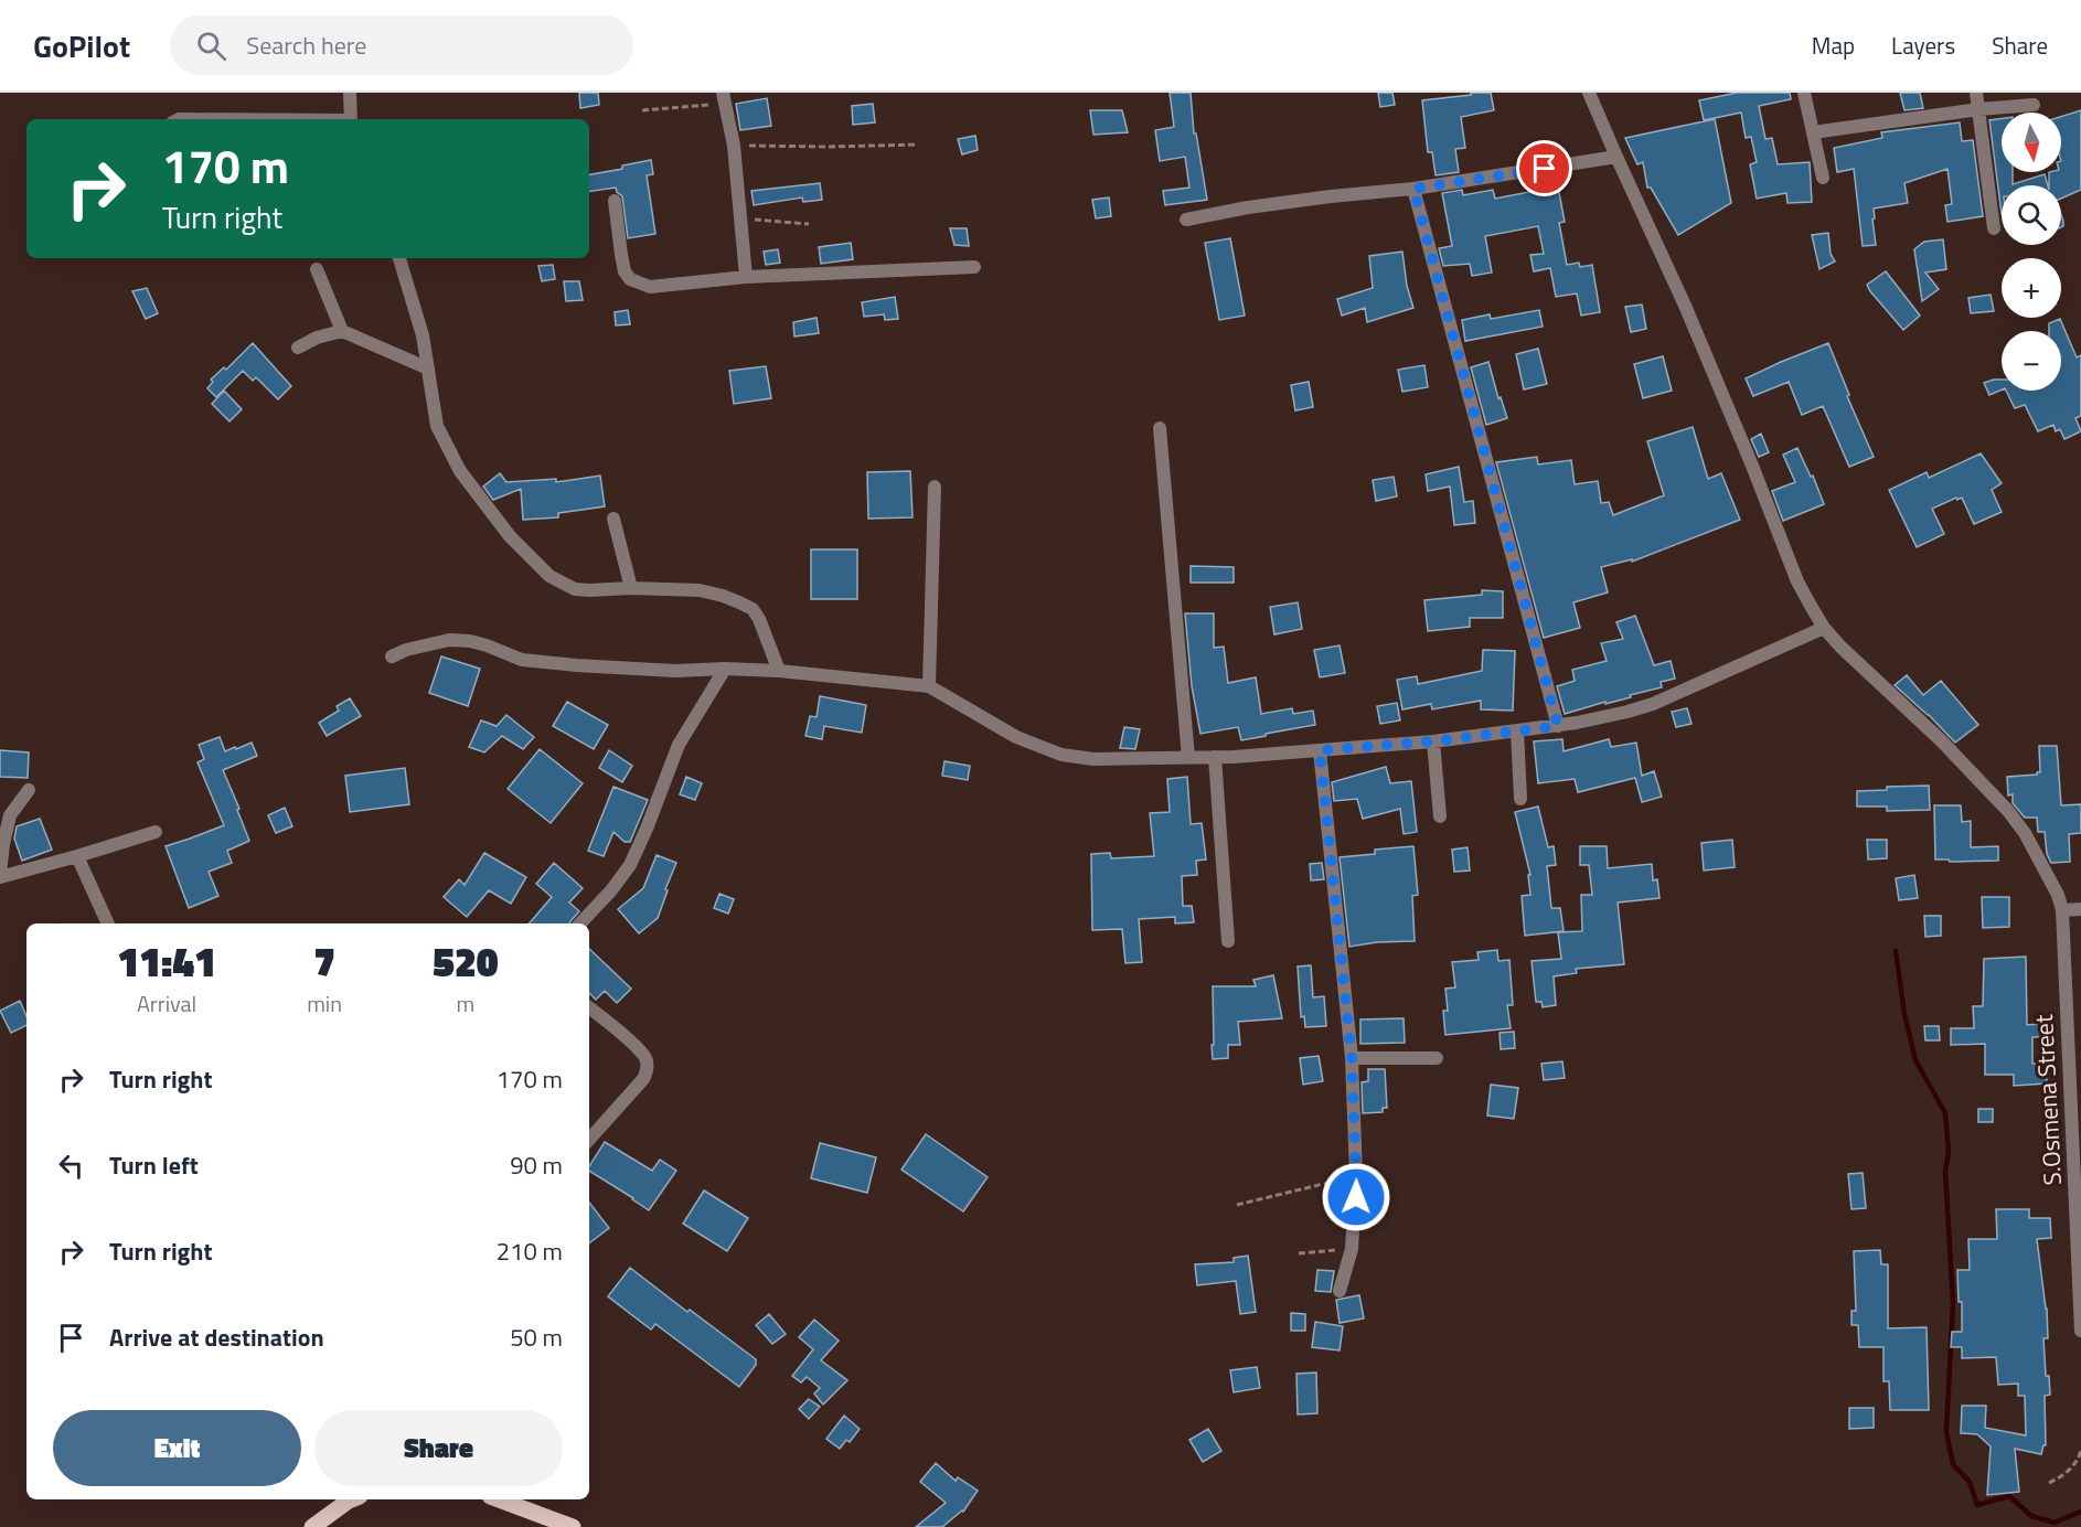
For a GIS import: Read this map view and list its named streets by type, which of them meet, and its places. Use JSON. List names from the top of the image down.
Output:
{
  "streets": {
    "street": ["S.Osmena Street"]
  },
  "north": "bottom",
  "page": {
    "header": "GoPilot",
    "search": "Search here",
    "nav": ["Map", "Layers", "Share"],
    "map_buttons": ["+", "−"],
    "turn": ["170 m", "Turn right"],
    "eta": [
      "11:41",
      "Arrival",
      "7",
      "min",
      "520",
      "m"
    ],
    "list": [
      {
        "name": "Turn right",
        "value": "170 m"
      },
      {
        "name": "Turn left",
        "value": "90 m"
      },
      {
        "name": "Turn right",
        "value": "210 m"
      },
      {
        "name": "Arrive at destination",
        "value": "50 m"
      }
    ],
    "buttons": ["Exit", "Share"]
  }
}
